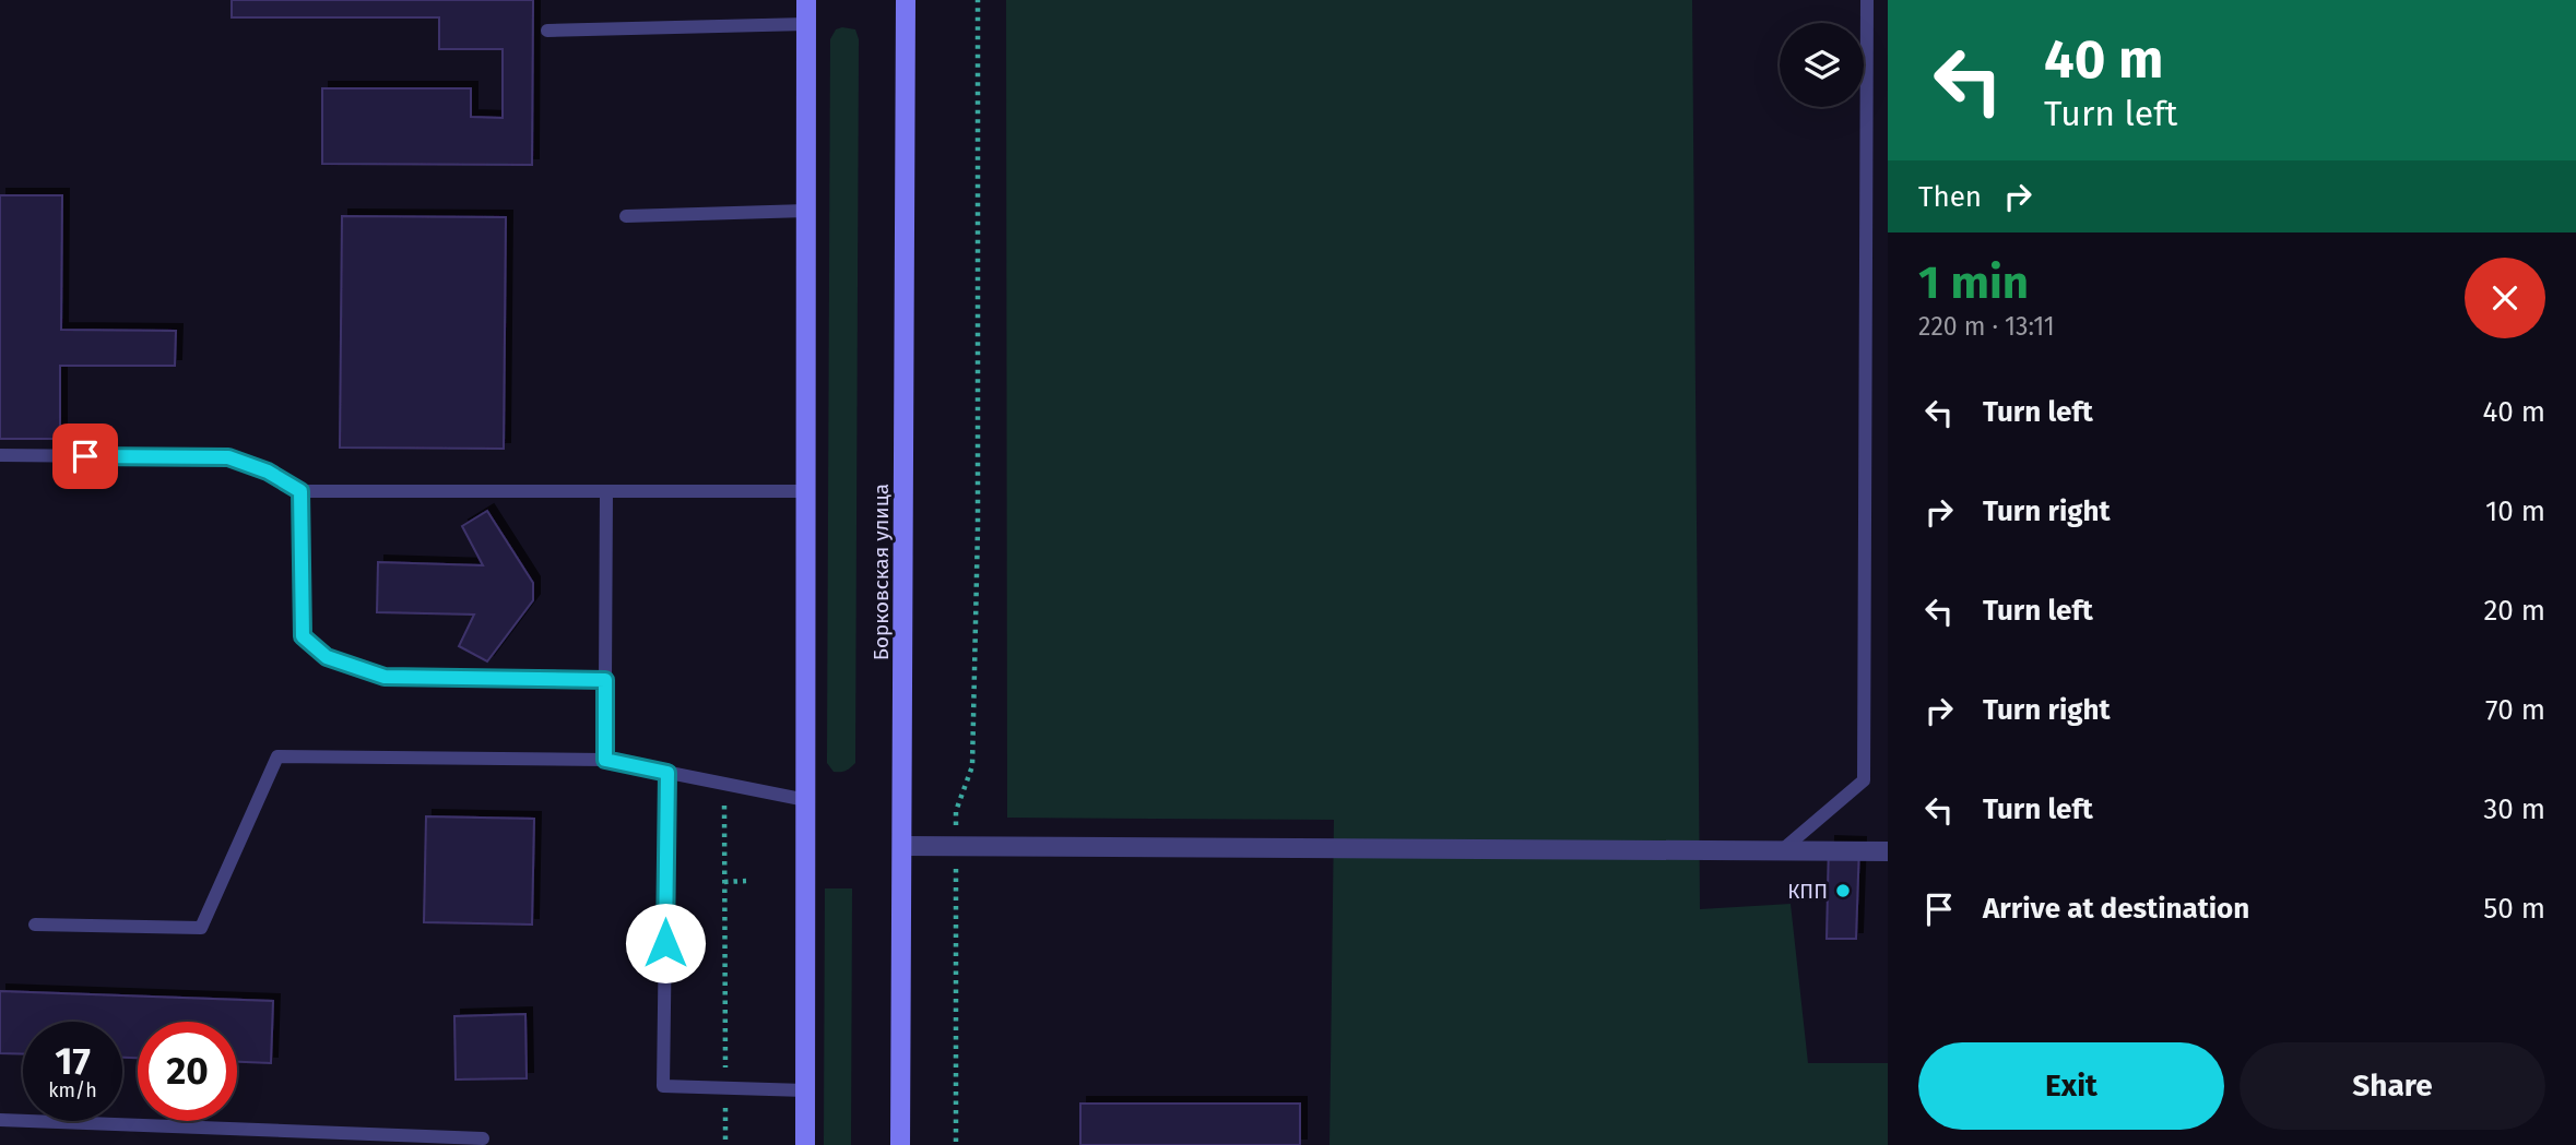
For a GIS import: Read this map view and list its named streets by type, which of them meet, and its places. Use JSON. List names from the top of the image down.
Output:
{
  "streets": {
    "main road": ["Борковская улица"]
  },
  "places": ["КПП"],
  "page": {
    "turn": ["40 m", "Turn left"],
    "then": "Then",
    "heading": ["1 min", "220 m · 13:11"],
    "list": [
      {
        "name": "Turn left",
        "value": "40 m"
      },
      {
        "name": "Turn right",
        "value": "10 m"
      },
      {
        "name": "Turn left",
        "value": "20 m"
      },
      {
        "name": "Turn right",
        "value": "70 m"
      },
      {
        "name": "Turn left",
        "value": "30 m"
      },
      {
        "name": "Arrive at destination",
        "value": "50 m"
      }
    ],
    "speed": "17 km/h",
    "limit": "20",
    "buttons": ["Exit", "Share"]
  }
}
